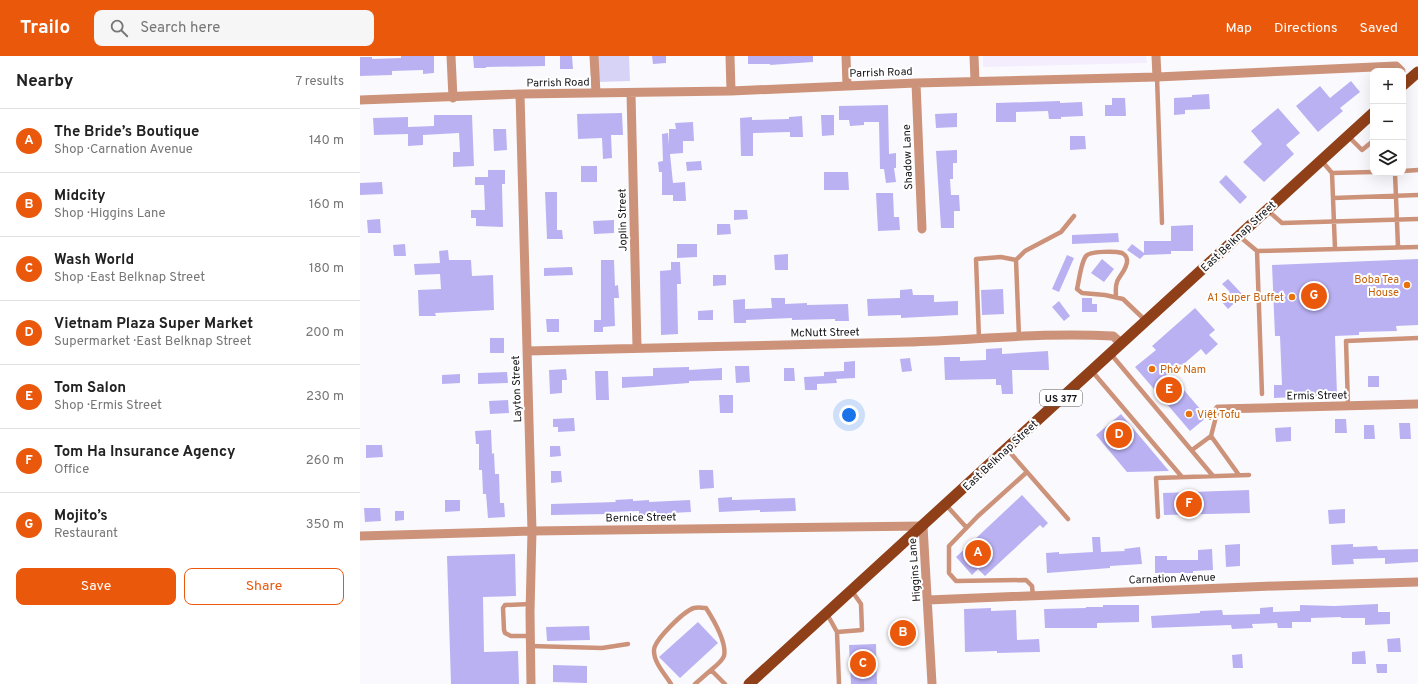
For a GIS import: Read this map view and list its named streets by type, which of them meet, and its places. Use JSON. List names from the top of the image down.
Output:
{
  "streets": {
    "main road": ["East Belknap Street", "US 377"],
    "street": [
      "Parrish Road",
      "Shadow Lane",
      "Joplin Street",
      "McNutt Street",
      "Layton Street",
      "Ermis Street",
      "Bernice Street",
      "Higgins Lane",
      "Carnation Avenue"
    ]
  },
  "crossings": [
    ["Parrish Road", "Shadow Lane"],
    ["Parrish Road", "Joplin Street"],
    ["Parrish Road", "Layton Street"],
    ["Joplin Street", "McNutt Street"],
    ["East Belknap Street", "McNutt Street"],
    ["East Belknap Street", "Bernice Street"],
    ["East Belknap Street", "Higgins Lane"],
    ["McNutt Street", "Layton Street"],
    ["Layton Street", "Bernice Street"],
    ["Bernice Street", "Higgins Lane"],
    ["Higgins Lane", "Carnation Avenue"]
  ],
  "places": [
    "Boba Tea House",
    "A1 Super Buffet",
    "Phở Nam",
    "Việt Tofu"
  ],
  "page": {
    "header": "Trailo",
    "search": "Search here",
    "nav": ["Map", "Directions", "Saved"],
    "heading": ["Nearby", "7 results"],
    "map_buttons": ["+", "−"],
    "list": [
      {
        "mark": "A",
        "name": "The Bride’s Boutique",
        "note": "Shop · Carnation Avenue",
        "value": "140 m"
      },
      {
        "mark": "B",
        "name": "Midcity",
        "note": "Shop · Higgins Lane",
        "value": "160 m"
      },
      {
        "mark": "C",
        "name": "Wash World",
        "note": "Shop · East Belknap Street",
        "value": "180 m"
      },
      {
        "mark": "D",
        "name": "Vietnam Plaza Super Market",
        "note": "Supermarket · East Belknap Street",
        "value": "200 m"
      },
      {
        "mark": "E",
        "name": "Tom Salon",
        "note": "Shop · Ermis Street",
        "value": "230 m"
      },
      {
        "mark": "F",
        "name": "Tom Ha Insurance Agency",
        "note": "Office",
        "value": "260 m"
      },
      {
        "mark": "G",
        "name": "Mojito’s",
        "note": "Restaurant",
        "value": "350 m"
      }
    ],
    "pins": [
      "G",
      "E",
      "D",
      "F",
      "A",
      "B",
      "C"
    ],
    "buttons": ["Save", "Share"]
  }
}
